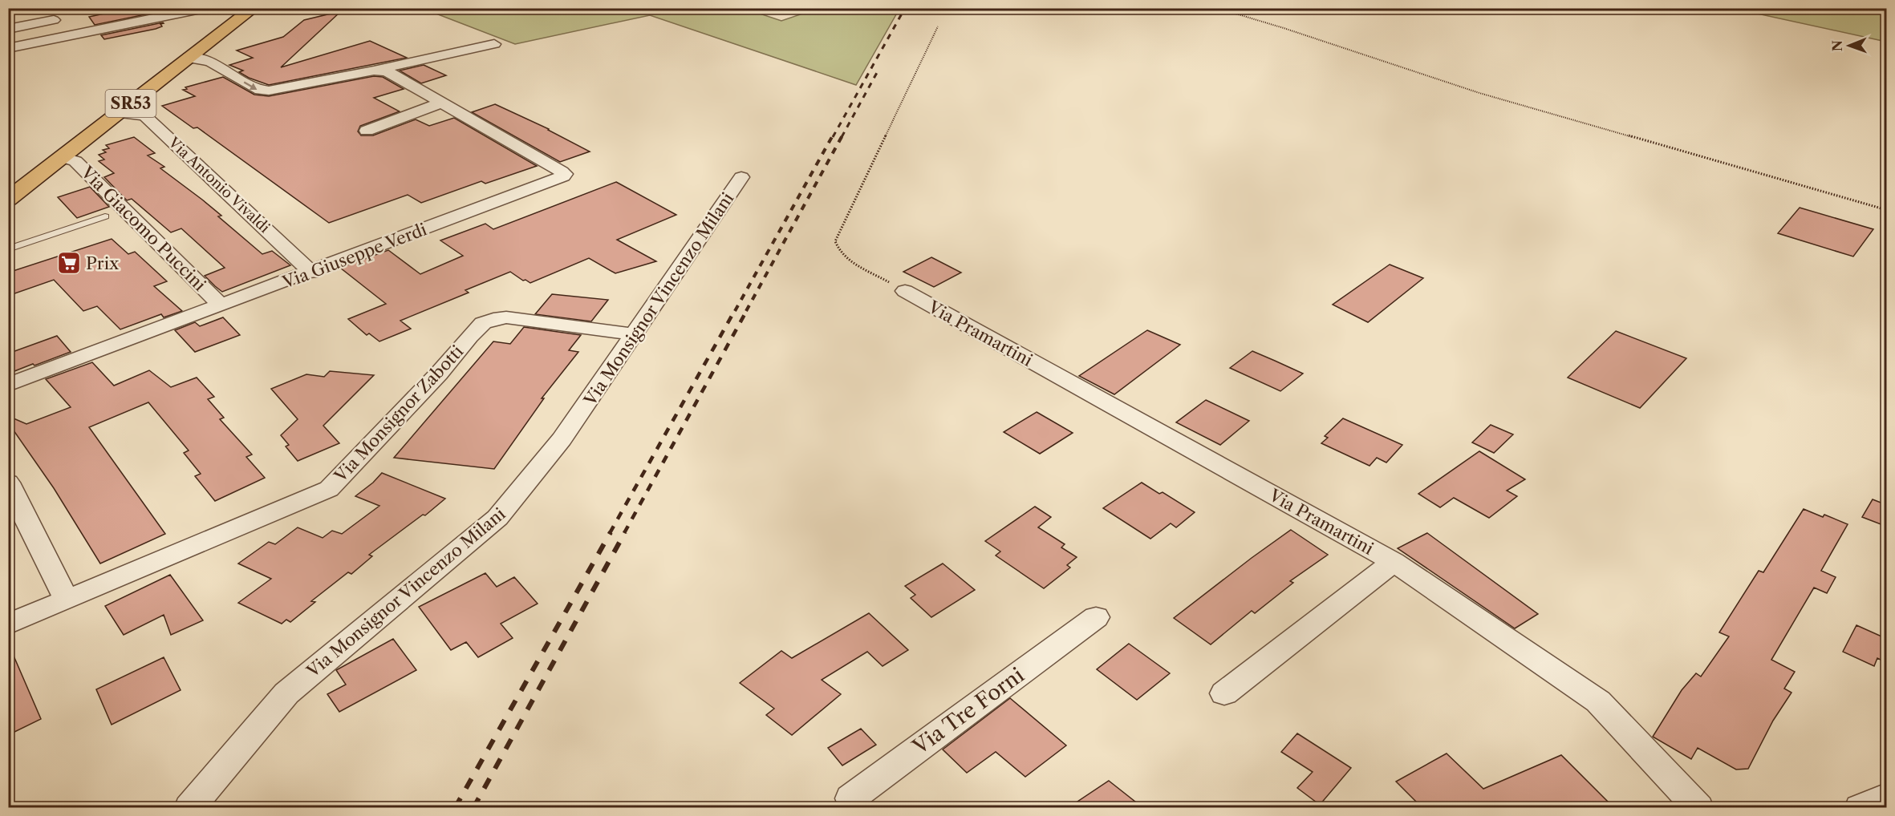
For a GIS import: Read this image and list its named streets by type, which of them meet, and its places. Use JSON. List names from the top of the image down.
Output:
{
  "streets": {
    "main road": ["SR53"],
    "street": [
      "Via Antonio Vivaldi",
      "Via Giacomo Puccini",
      "Via Giuseppe Verdi",
      "Via Monsignor Vincenzo Milani",
      "Via Pramartini",
      "Via Monsignor Zabotti",
      "Via Tre Forni"
    ]
  },
  "crossings": [
    ["SR53", "Via Antonio Vivaldi"],
    ["SR53", "Via Giacomo Puccini"],
    ["SR53", "Via Giuseppe Verdi"],
    ["Via Antonio Vivaldi", "Via Giuseppe Verdi"],
    ["Via Giacomo Puccini", "Via Giuseppe Verdi"],
    ["Via Monsignor Vincenzo Milani", "Via Monsignor Zabotti"]
  ],
  "places": {
    "supermarket": ["Prix"]
  },
  "north": "left"
}
